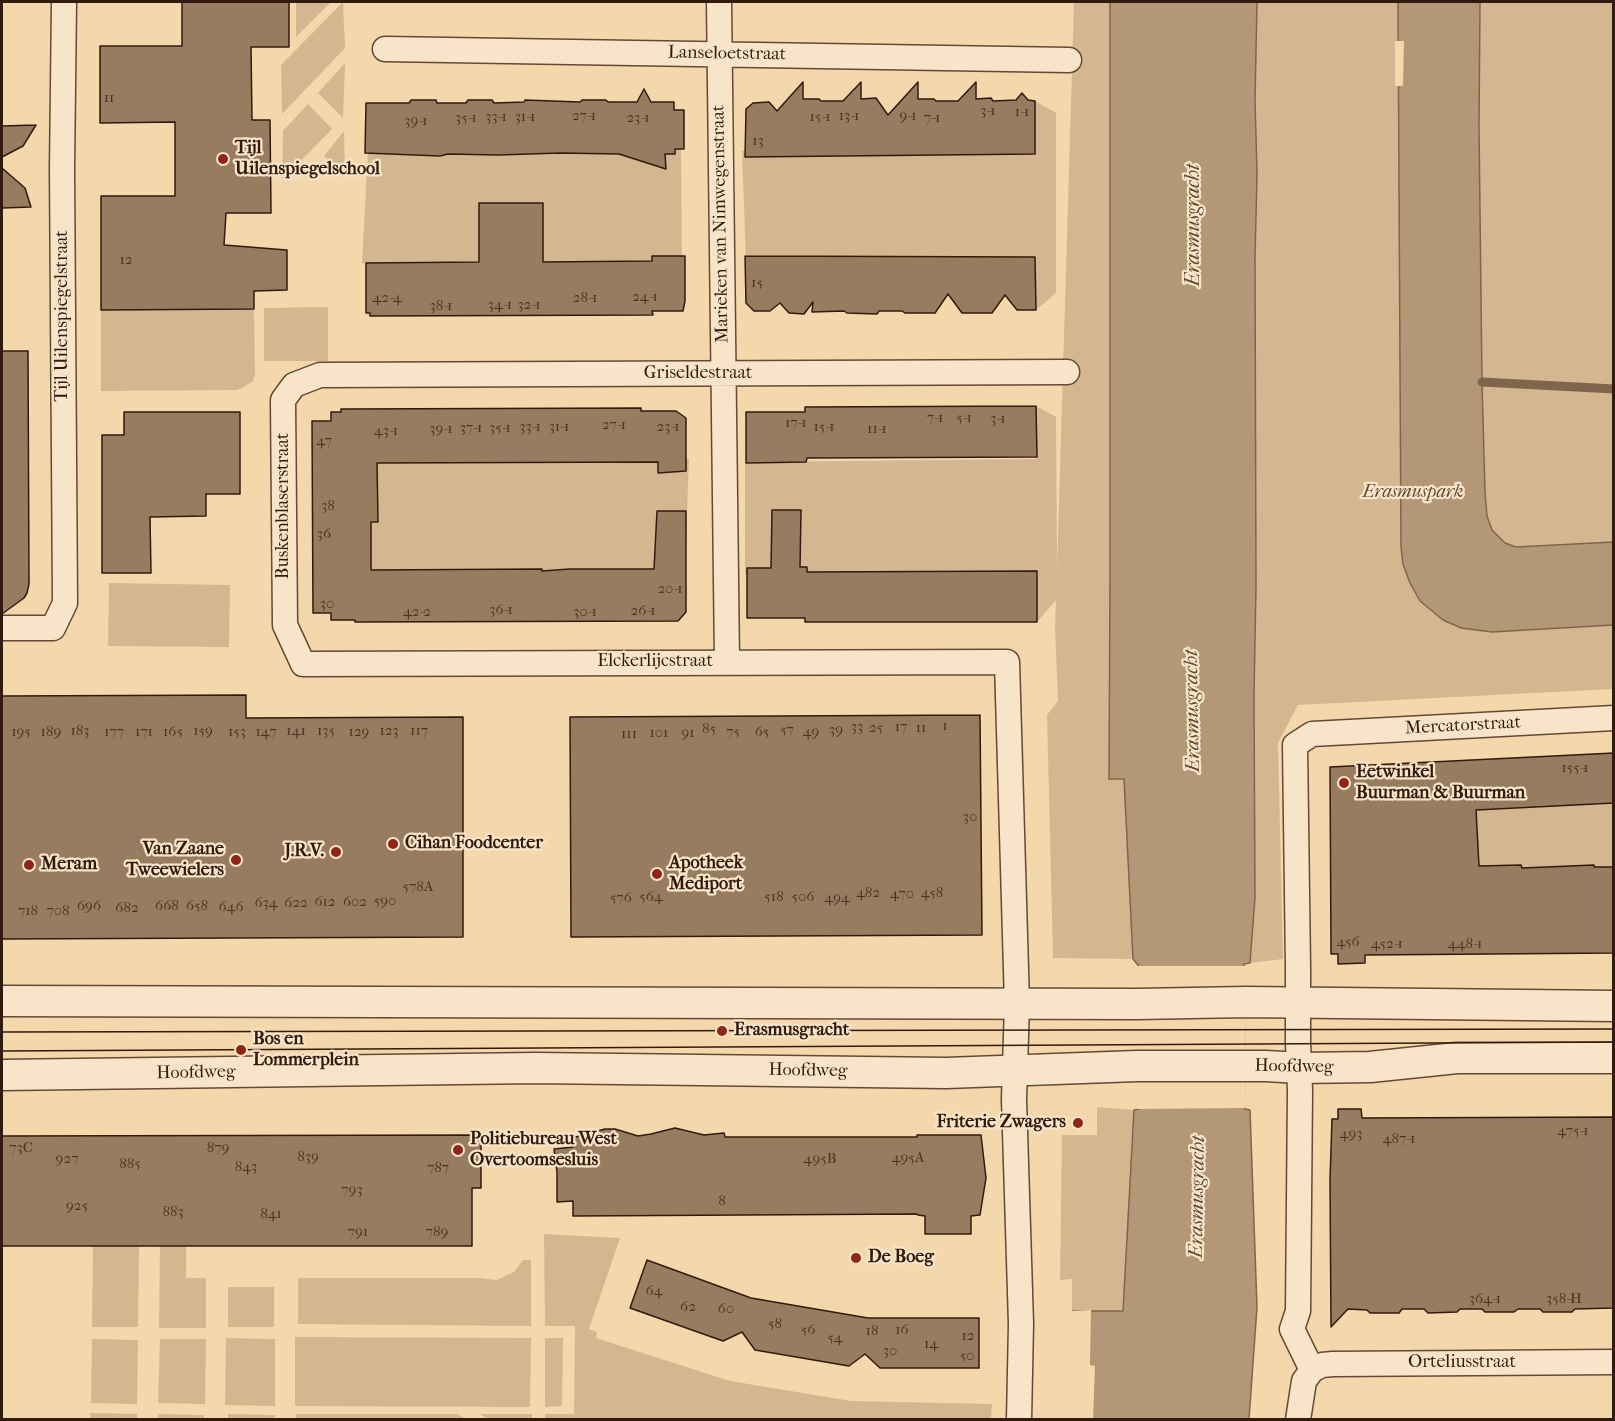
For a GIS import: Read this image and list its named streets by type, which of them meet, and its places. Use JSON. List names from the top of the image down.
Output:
{
  "streets": {
    "street": [
      "Lanseloetstraat",
      "Marieken van Nimwegenstraat",
      "Tijl Uilenspiegelstraat",
      "Griseldestraat",
      "Buskenblaserstraat",
      "Elckerlijcstraat",
      "Mercatorstraat",
      "Hoofdweg",
      "Orteliusstraat"
    ]
  },
  "crossings": [
    ["Lanseloetstraat", "Marieken van Nimwegenstraat"],
    ["Marieken van Nimwegenstraat", "Griseldestraat"],
    ["Marieken van Nimwegenstraat", "Elckerlijcstraat"],
    ["Griseldestraat", "Buskenblaserstraat"],
    ["Buskenblaserstraat", "Elckerlijcstraat"]
  ],
  "water": ["Erasmusgracht"],
  "parks": ["Erasmuspark"],
  "places": [
    "Tijl Uilenspiegelschool",
    "Eetwinkel Buurman & Buurman",
    "Cihan Foodcenter",
    "J.R.V.",
    "Van Zaane Tweewielers",
    "Meram",
    "Apotheek Mediport",
    "Erasmusgracht",
    "Bos en Lommerplein",
    "Friterie Zwagers",
    "Politiebureau West Overtoomsesluis",
    "De Boeg"
  ],
  "house_numbers": [
    "11",
    "3-1",
    "1-1",
    "27-1",
    "13-1",
    "9-1",
    "33-1",
    "31-1",
    "15-1",
    "35-1",
    "23-1",
    "7-1",
    "39-1",
    "13",
    "12",
    "15",
    "24-1",
    "42-4",
    "28-1",
    "34-1",
    "32-1",
    "38-1",
    "7-1",
    "5-1",
    "3-1",
    "17-1",
    "27-1",
    "33-1",
    "31-1",
    "23-1",
    "15-1",
    "37-1",
    "35-1",
    "39-1",
    "11-1",
    "43-1",
    "47",
    "38",
    "36",
    "20-1",
    "30",
    "36-1",
    "26-1",
    "42-2",
    "30-1",
    "1",
    "33",
    "17",
    "25",
    "11",
    "85",
    "57",
    "39",
    "183",
    "159",
    "141",
    "135",
    "123",
    "117",
    "195",
    "189",
    "177",
    "171",
    "165",
    "153",
    "147",
    "129",
    "75",
    "65",
    "49",
    "101",
    "91",
    "111",
    "155-1",
    "30",
    "578A",
    "482",
    "458",
    "470",
    "564",
    "518",
    "506",
    "576",
    "494",
    "590",
    "612",
    "602",
    "634",
    "622",
    "696",
    "668",
    "658",
    "646",
    "682",
    "718",
    "708",
    "456",
    "452-1",
    "448-1",
    "475-1",
    "493",
    "487-1",
    "73C",
    "879",
    "839",
    "495A",
    "927",
    "495B",
    "885",
    "843",
    "787",
    "793",
    "8",
    "925",
    "883",
    "841",
    "791",
    "789",
    "64",
    "364-1",
    "358-H",
    "62",
    "60",
    "58",
    "56",
    "16",
    "18",
    "12",
    "54",
    "14",
    "30",
    "50"
  ]
}
